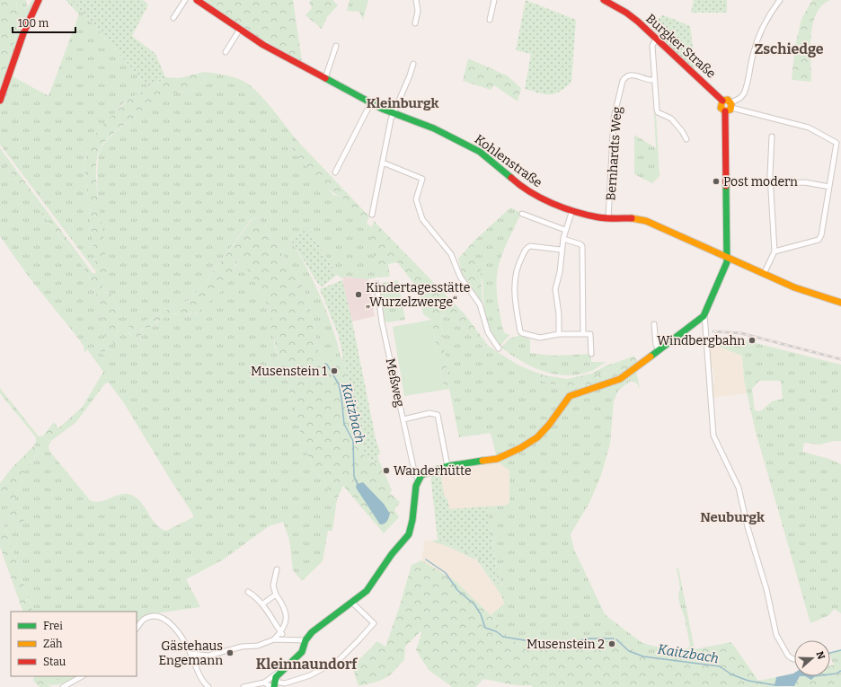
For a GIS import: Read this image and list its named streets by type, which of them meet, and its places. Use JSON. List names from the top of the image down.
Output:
{
  "streets": {
    "street": [
      "Burgker Straße",
      "Bernhardts Weg",
      "Kohlenstraße",
      "Meßweg"
    ]
  },
  "crossings": [
    ["Bernhardts Weg", "Kohlenstraße"]
  ],
  "districts": [
    "Zschiedge",
    "Kleinburgk",
    "Neuburgk",
    "Kleinnaundorf"
  ],
  "water": ["Kaitzbach"],
  "places": [
    "Post modern",
    "Kindertagesstätte „Wurzelzwerge“",
    "Windbergbahn",
    "Musenstein 1",
    "Wanderhütte",
    "Musenstein 2",
    "Gästehaus Engemann"
  ],
  "legend": ["Frei", "Zäh", "Stau"],
  "scale_bar": "100 m",
  "north": "right"
}
